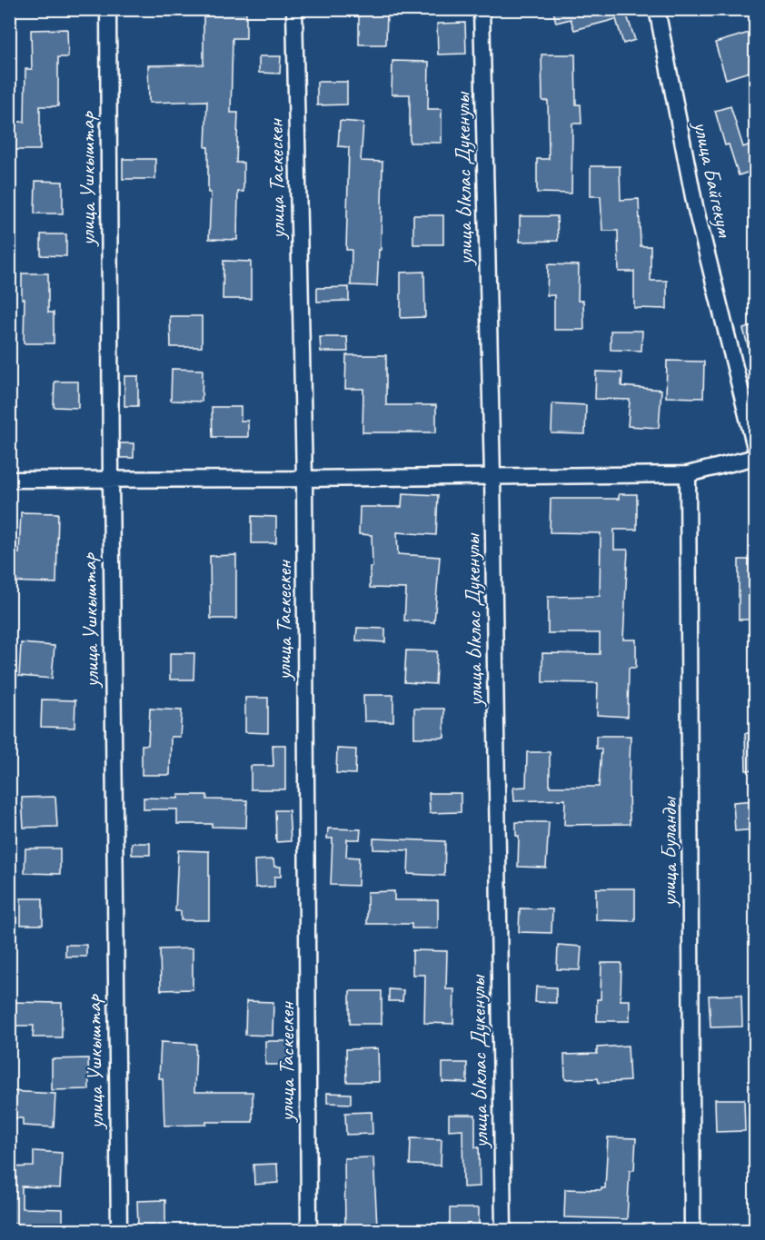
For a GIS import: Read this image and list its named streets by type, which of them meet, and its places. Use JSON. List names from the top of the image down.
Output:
{
  "streets": {
    "street": [
      "улица Ушкыштар",
      "улица Таскескен",
      "улица Ыклас Дукенулы",
      "улица Байгекум",
      "улица Буланды"
    ]
  }
}
